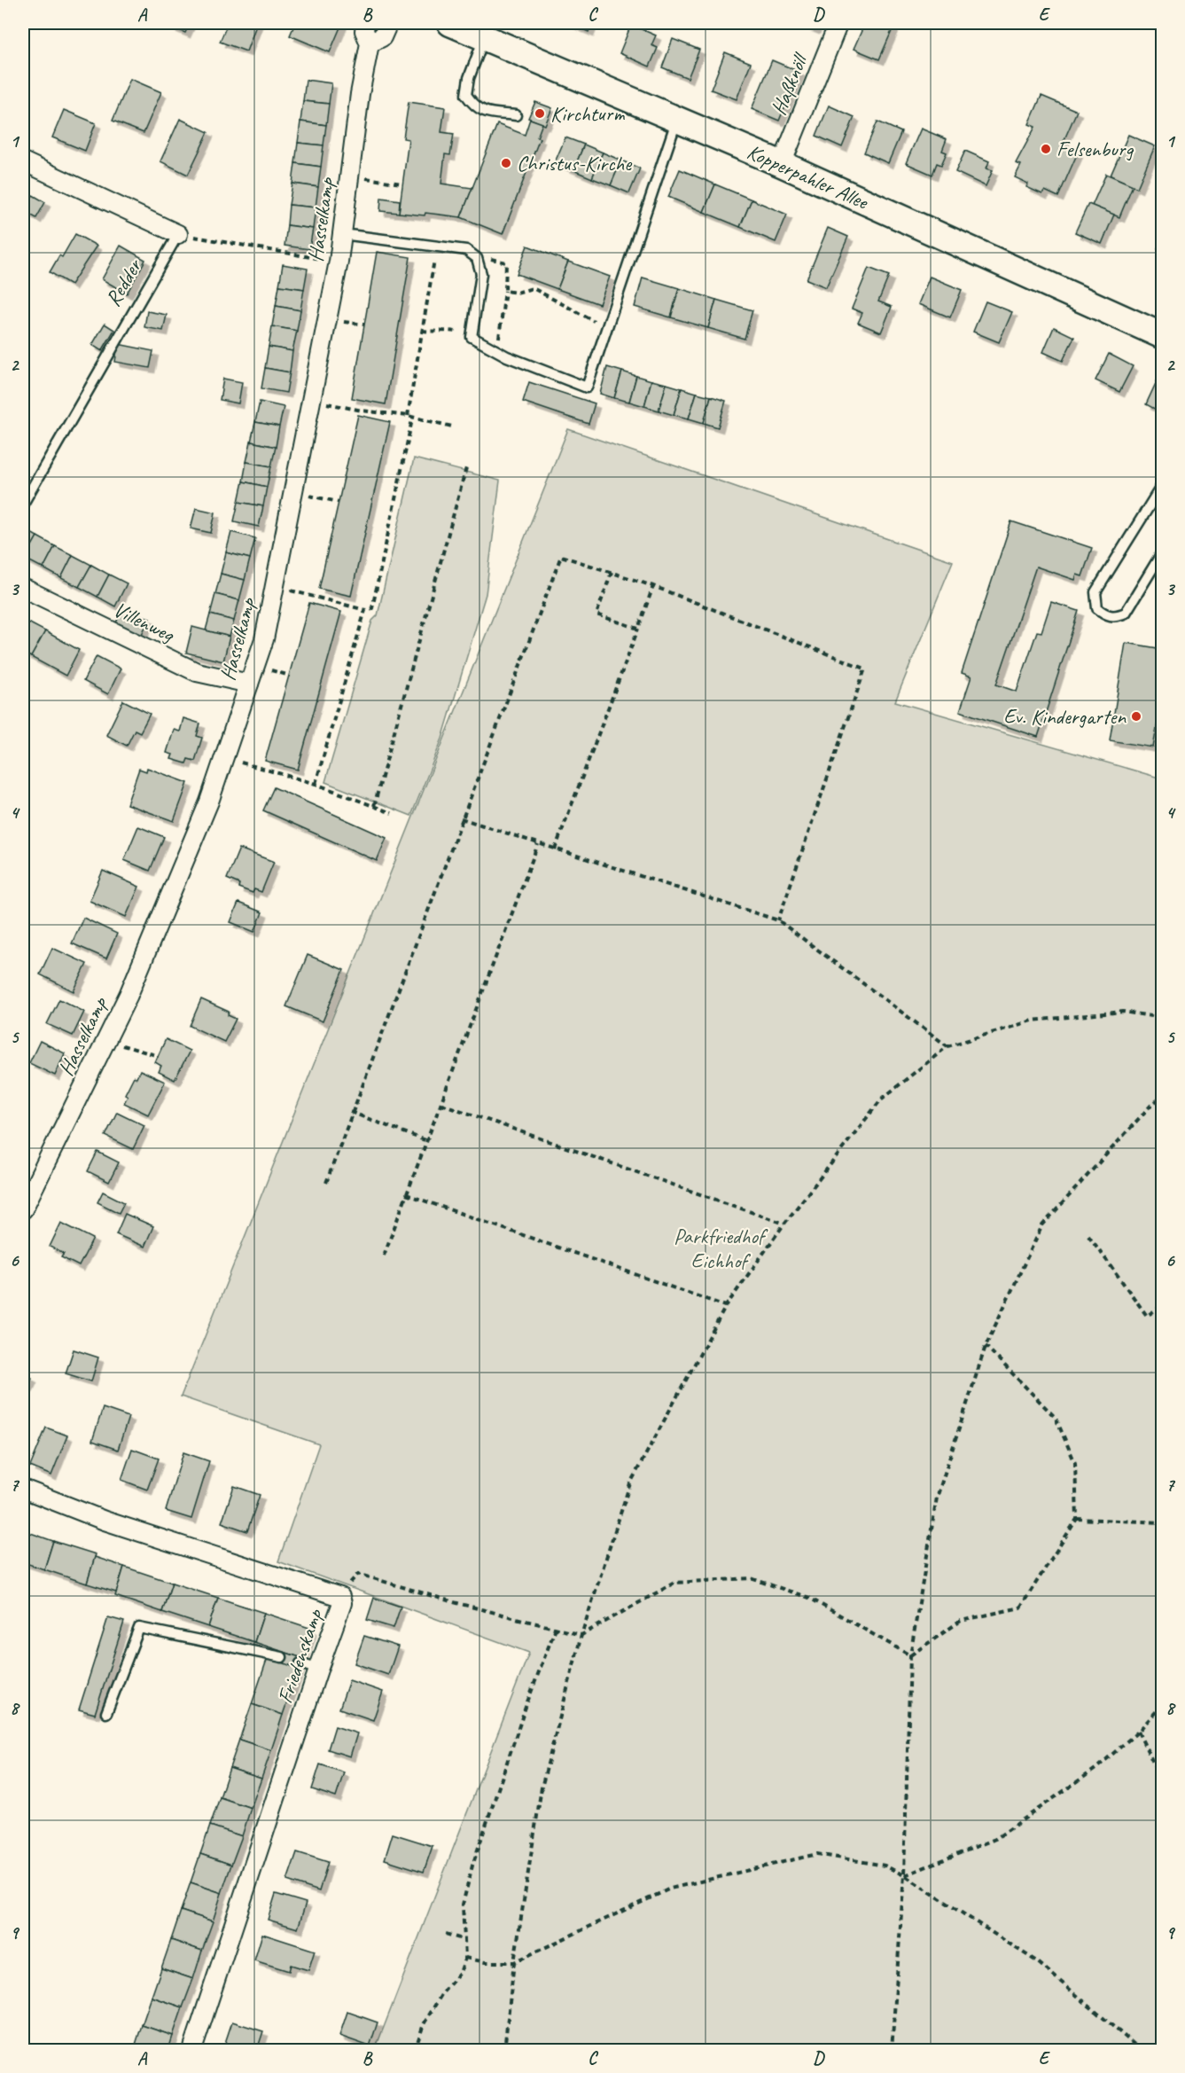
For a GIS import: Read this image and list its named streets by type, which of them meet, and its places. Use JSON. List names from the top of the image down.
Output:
{
  "streets": {
    "street": [
      "Haßknöll",
      "Kopperpahler Allee",
      "Hasselkamp",
      "Villenweg",
      "Friedenskamp"
    ],
    "lane": ["Redder"]
  },
  "crossings": [
    ["Haßknöll", "Kopperpahler Allee"],
    ["Hasselkamp", "Villenweg"]
  ],
  "parks": ["Parkfriedhof Eichhof"],
  "places": [
    "Kirchturm",
    "Felsenburg",
    "Christus-Kirche",
    "Ev. Kindergarten"
  ],
  "grid": {
    "columns": [
      "A",
      "B",
      "C",
      "D",
      "E"
    ],
    "rows": [
      "1",
      "2",
      "3",
      "4",
      "5",
      "6",
      "7",
      "8",
      "9"
    ]
  }
}
